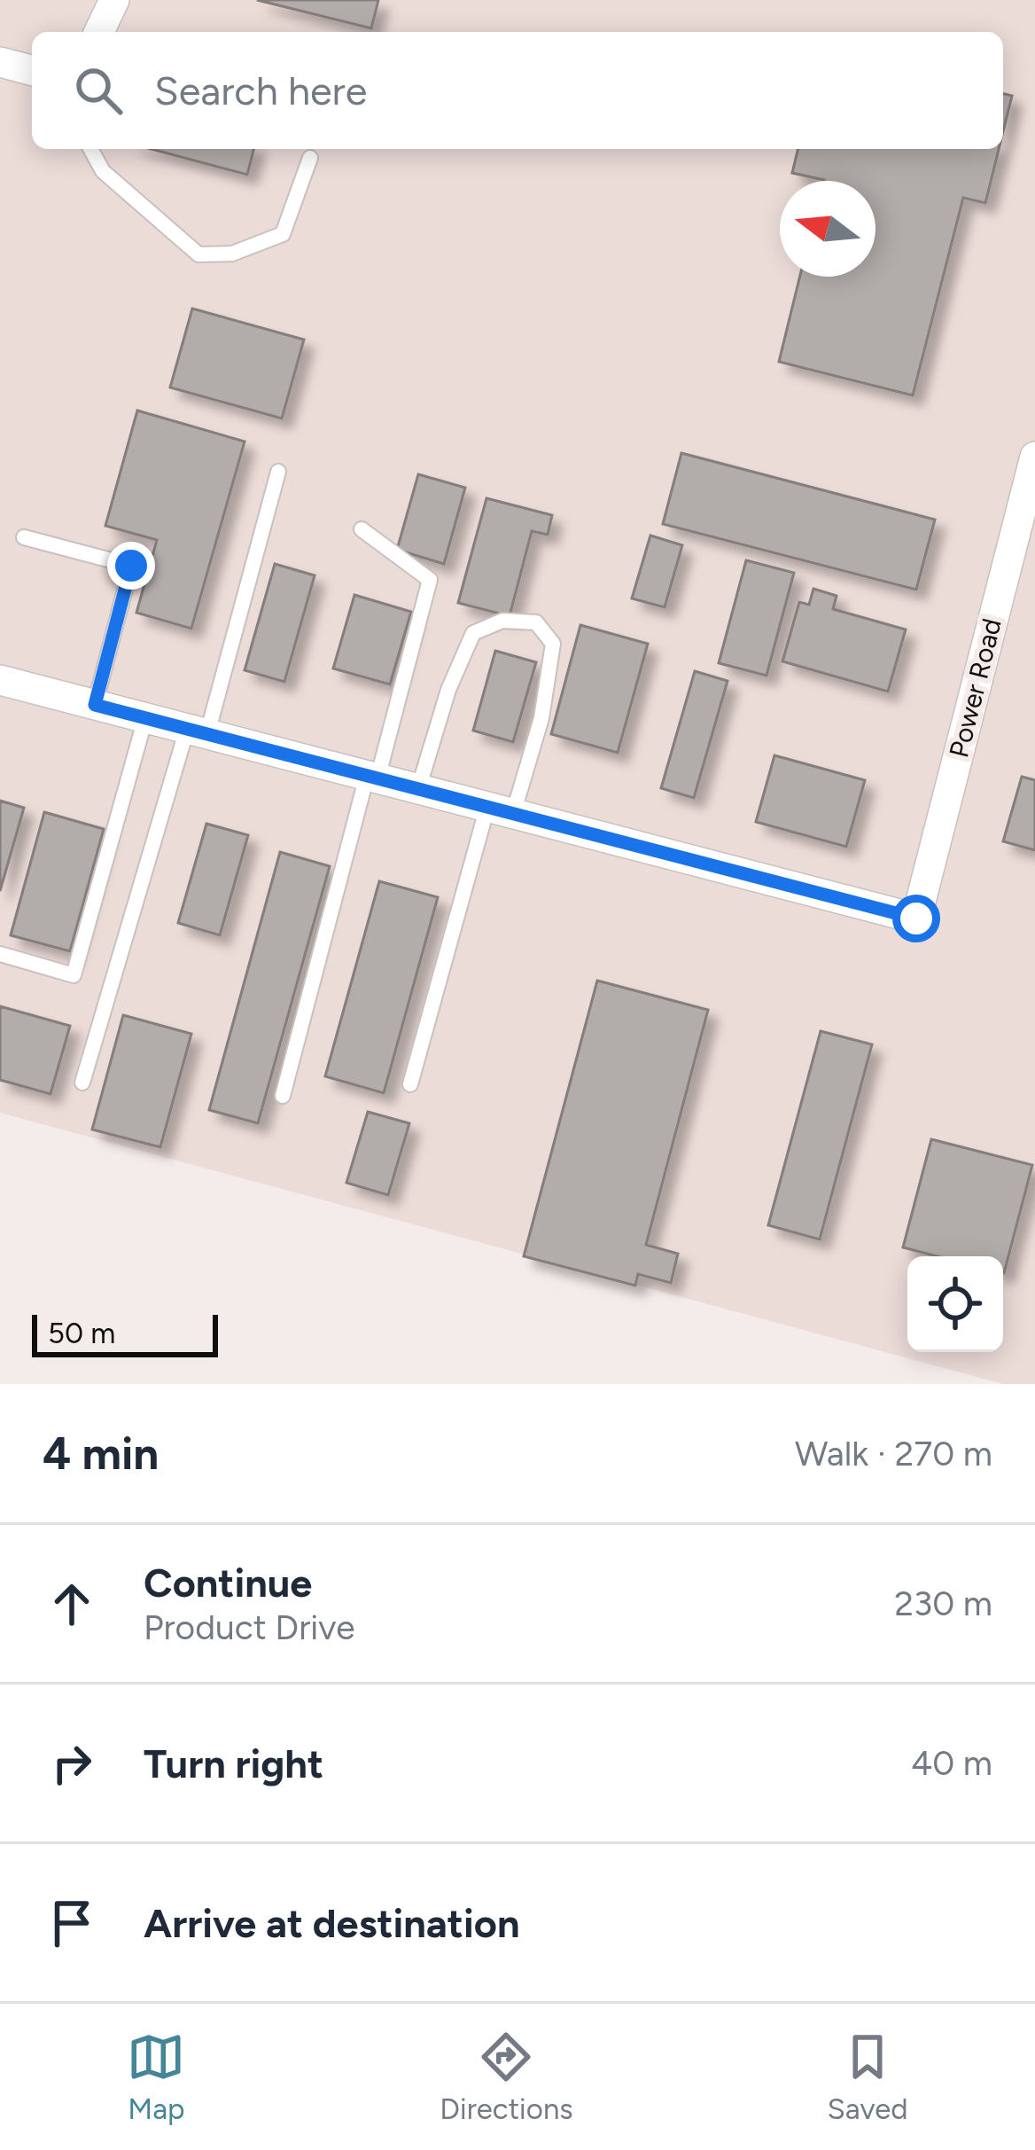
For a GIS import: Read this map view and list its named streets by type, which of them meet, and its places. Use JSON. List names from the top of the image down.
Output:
{
  "streets": {
    "street": ["Power Road"]
  },
  "scale_bar": "50 m",
  "north": "left",
  "page": {
    "search": "Search here",
    "scale": "50 m",
    "heading": ["4 min", "Walk · 270 m"],
    "list": [
      ["Continue", "Product Drive", "230 m"],
      ["Turn right", "40 m"],
      "Arrive at destination"
    ],
    "nav": ["Map", "Directions", "Saved"]
  }
}
